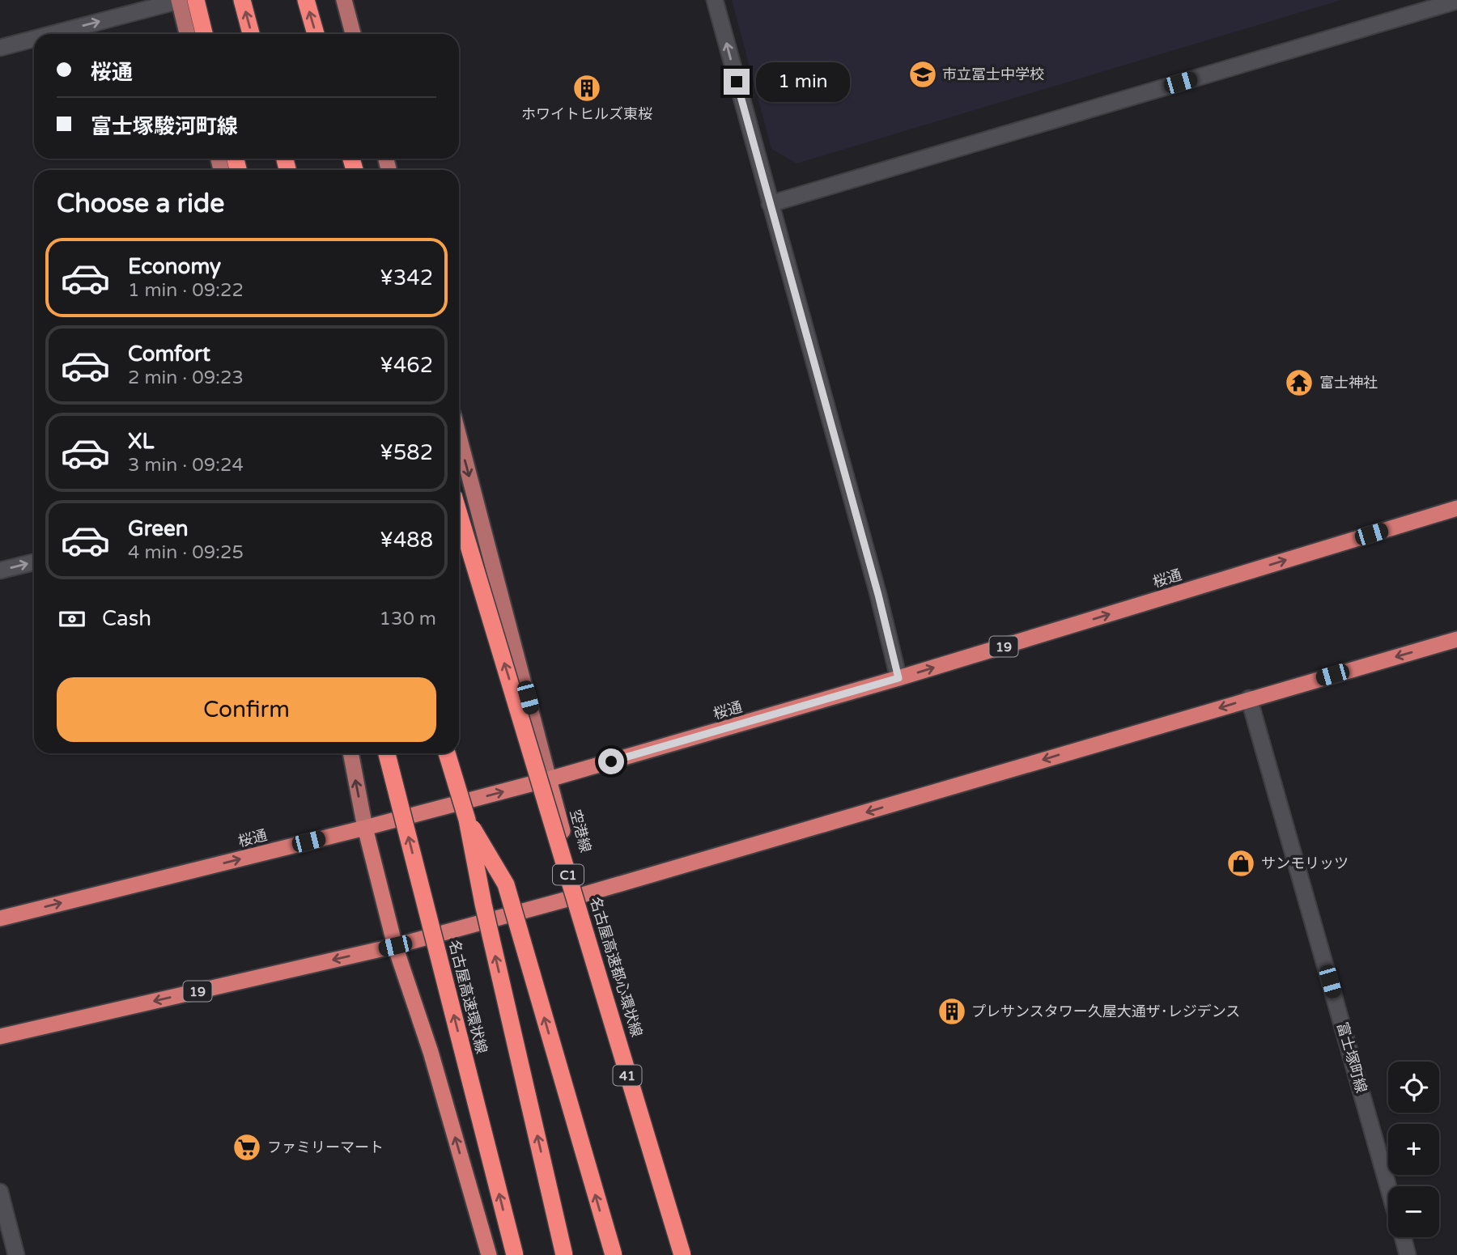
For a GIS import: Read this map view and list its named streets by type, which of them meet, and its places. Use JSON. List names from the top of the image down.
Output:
{
  "streets": {
    "highway": [
      "桜通",
      "19",
      "空港線",
      "C1",
      "名古屋高速都心環状線",
      "名古屋高速環状線",
      "41"
    ],
    "street": ["富士塚町線"]
  },
  "crossings": [
    ["桜通", "空港線"],
    ["19", "空港線"],
    ["19", "富士塚町線"]
  ],
  "one_way": ["空港線"],
  "places": {
    "school or university": ["市立冨士中学校"],
    "building": ["ホワイトヒルズ東桜", "プレサンスタワー久屋大通ザ･レジデンス"],
    "temple": ["富士神社"],
    "shop": ["サンモリッツ"],
    "supermarket": ["ファミリーマート"]
  },
  "page": {
    "banner": ["桜通", "富士塚駿河町線"],
    "bubble": "1 min",
    "heading": "Choose a ride",
    "list": [
      {
        "name": "Economy",
        "note": "1 min · 09:22",
        "value": "¥342"
      },
      {
        "name": "Comfort",
        "note": "2 min · 09:23",
        "value": "¥462"
      },
      {
        "name": "XL",
        "note": "3 min · 09:24",
        "value": "¥582"
      },
      {
        "name": "Green",
        "note": "4 min · 09:25",
        "value": "¥488"
      }
    ],
    "pay": ["Cash", "130 m"],
    "buttons": "Confirm",
    "map_buttons": ["+", "−"]
  }
}
